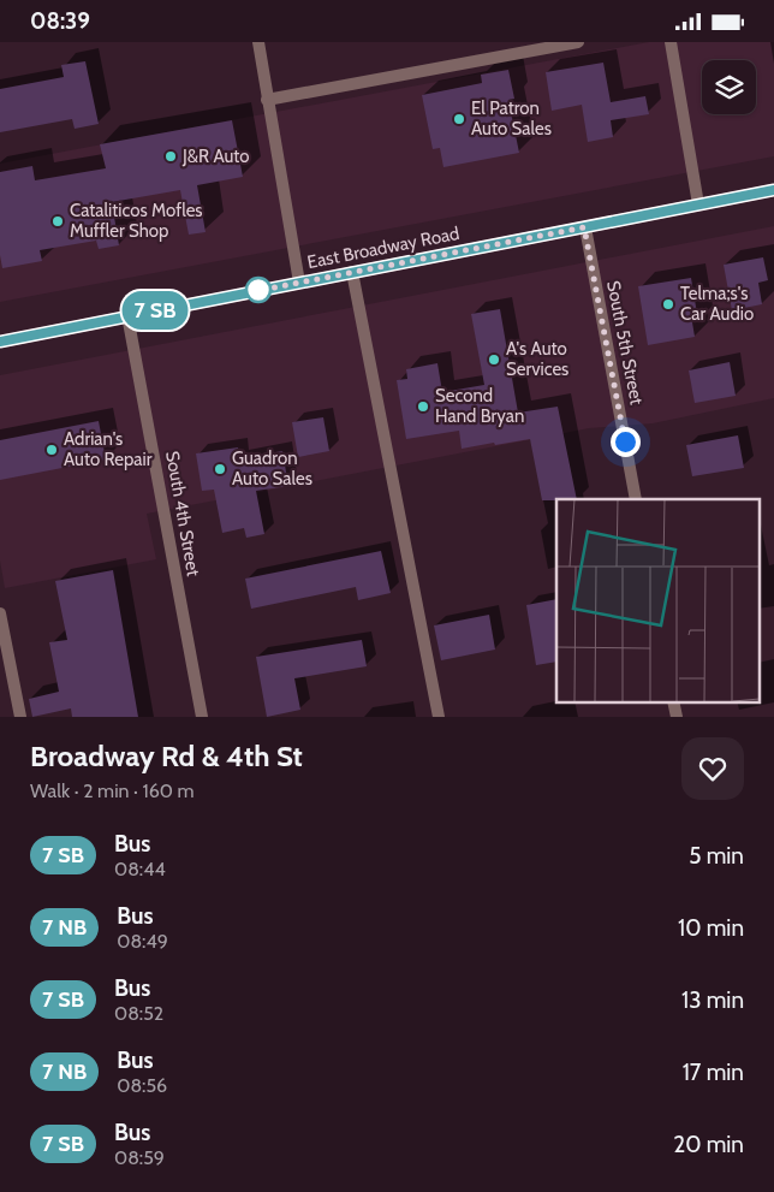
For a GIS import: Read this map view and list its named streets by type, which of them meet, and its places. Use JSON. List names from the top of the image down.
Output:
{
  "streets": {
    "main road": ["East Broadway Road"],
    "street": ["South 5th Street", "South 4th Street"]
  },
  "crossings": [
    ["East Broadway Road", "South 5th Street"],
    ["East Broadway Road", "South 4th Street"]
  ],
  "places": [
    "El Patron Auto Sales",
    "J&R Auto",
    "Cataliticos Mofles Muffler Shop",
    "Telma;s's Car Audio",
    "A's Auto Services",
    "Second Hand Bryan",
    "Adrian's Auto Repair",
    "Guadron Auto Sales"
  ],
  "page": {
    "status": "08:39",
    "on_map": "7 SB",
    "heading": ["Broadway Rd & 4th St", "Walk · 2 min · 160 m"],
    "list": [
      {
        "mark": "7 SB",
        "name": "Bus",
        "note": "08:44",
        "value": "5 min"
      },
      {
        "mark": "7 NB",
        "name": "Bus",
        "note": "08:49",
        "value": "10 min"
      },
      {
        "mark": "7 SB",
        "name": "Bus",
        "note": "08:52",
        "value": "13 min"
      },
      {
        "mark": "7 NB",
        "name": "Bus",
        "note": "08:56",
        "value": "17 min"
      },
      {
        "mark": "7 SB",
        "name": "Bus",
        "note": "08:59",
        "value": "20 min"
      }
    ]
  }
}
